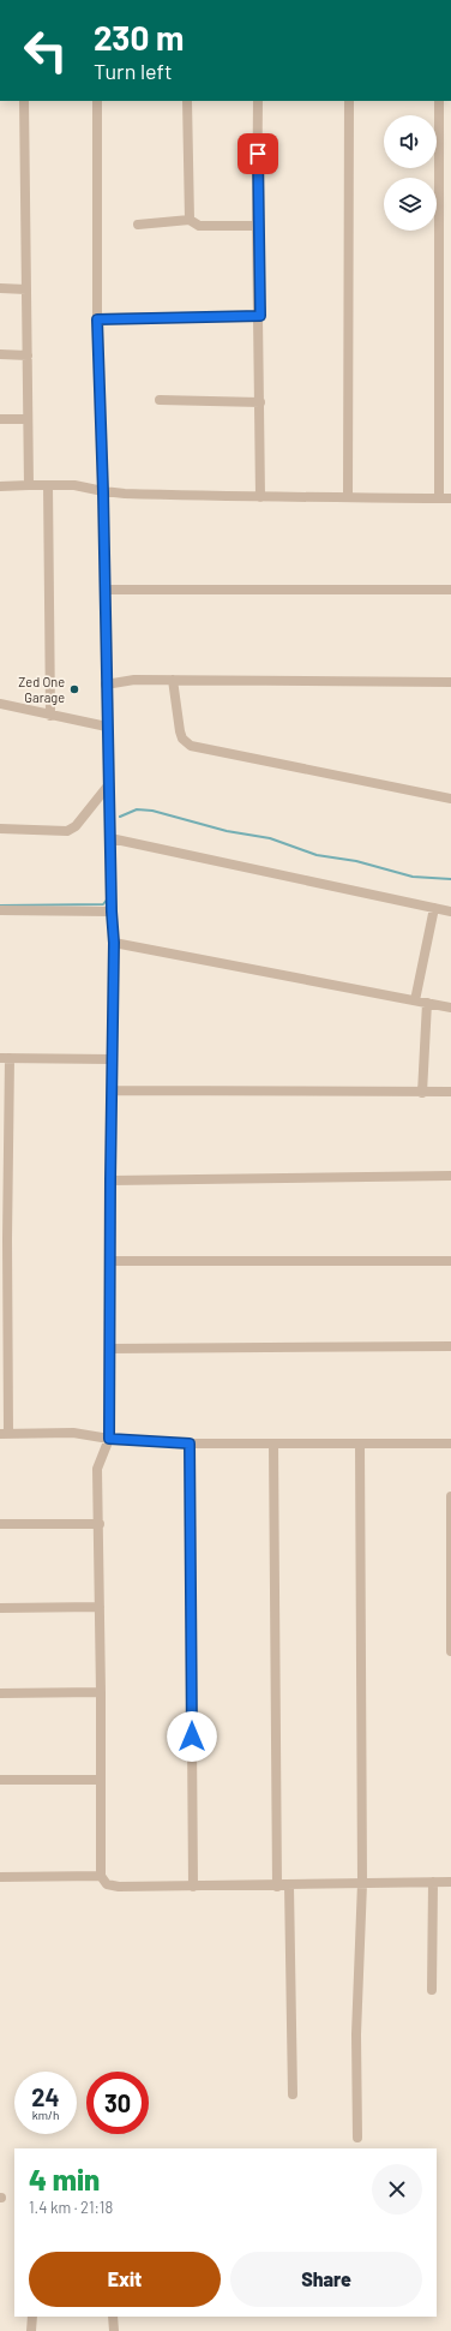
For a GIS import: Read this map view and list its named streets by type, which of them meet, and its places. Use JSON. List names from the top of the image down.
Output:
{
  "places": ["Zed One Garage"],
  "page": {
    "turn": ["230 m", "Turn left"],
    "speed": "24 km/h",
    "limit": "30",
    "heading": ["4 min", "1.4 km · 21:18"],
    "buttons": ["Exit", "Share"]
  }
}
